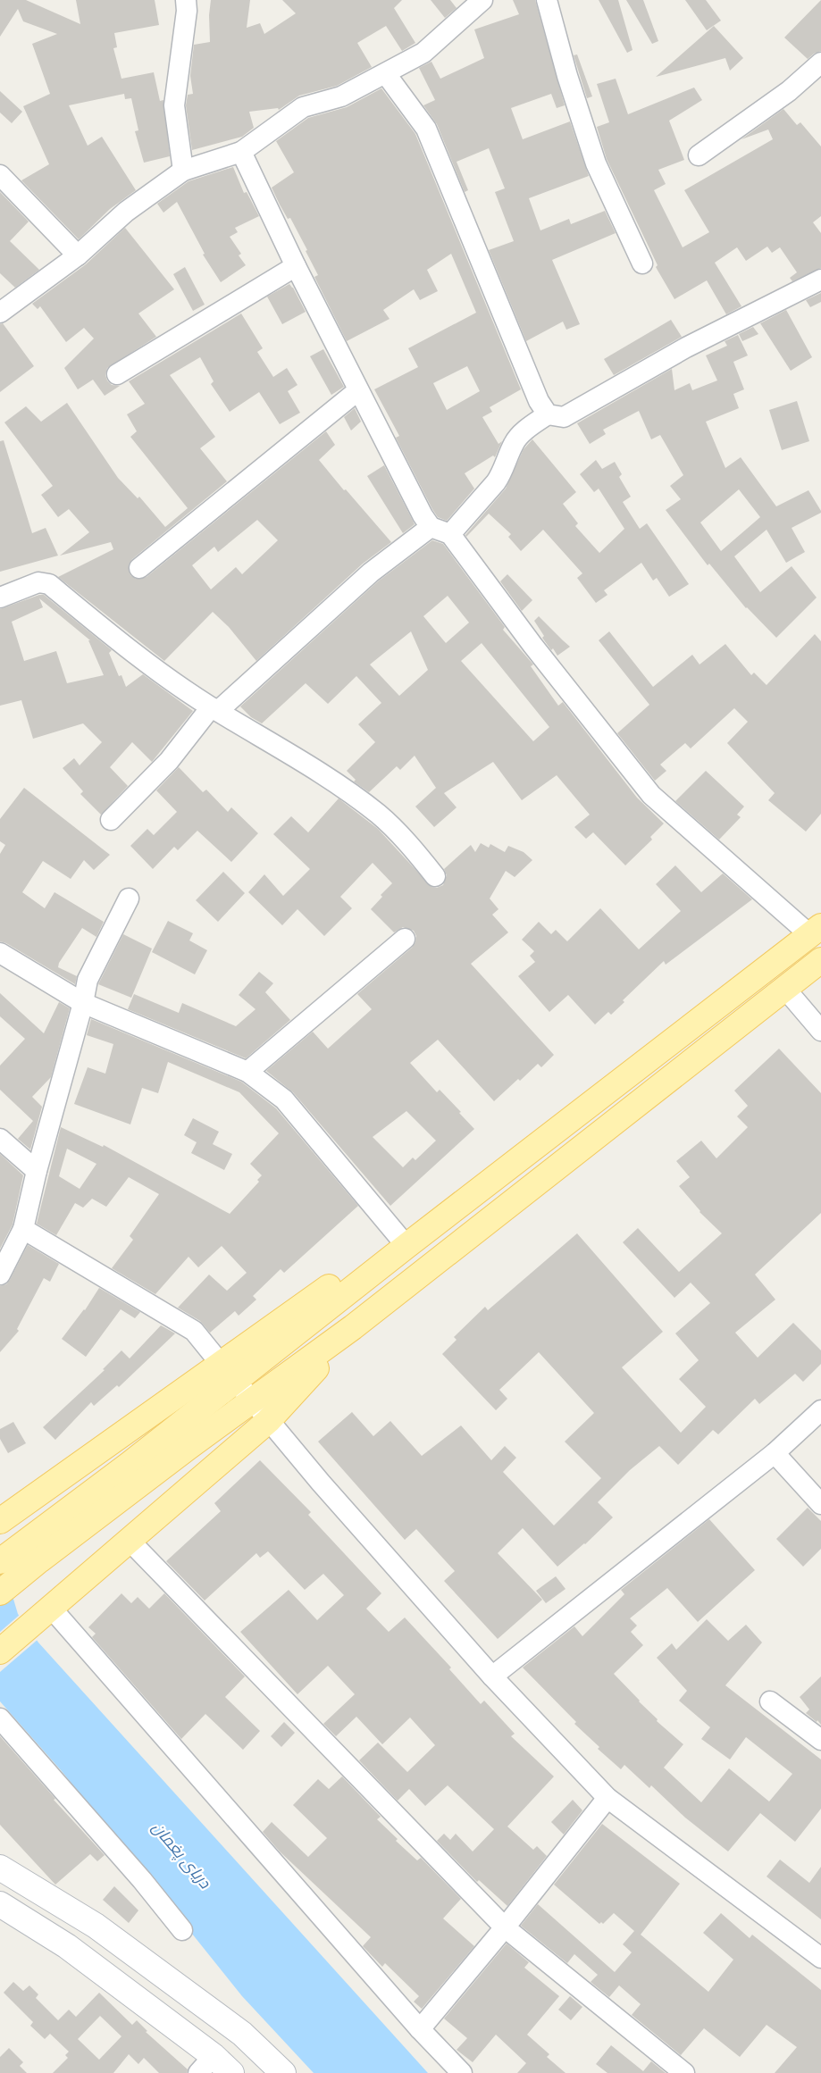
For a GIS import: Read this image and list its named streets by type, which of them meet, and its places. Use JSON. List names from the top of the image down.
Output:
{
  "water": ["دریای پغمان"]
}
